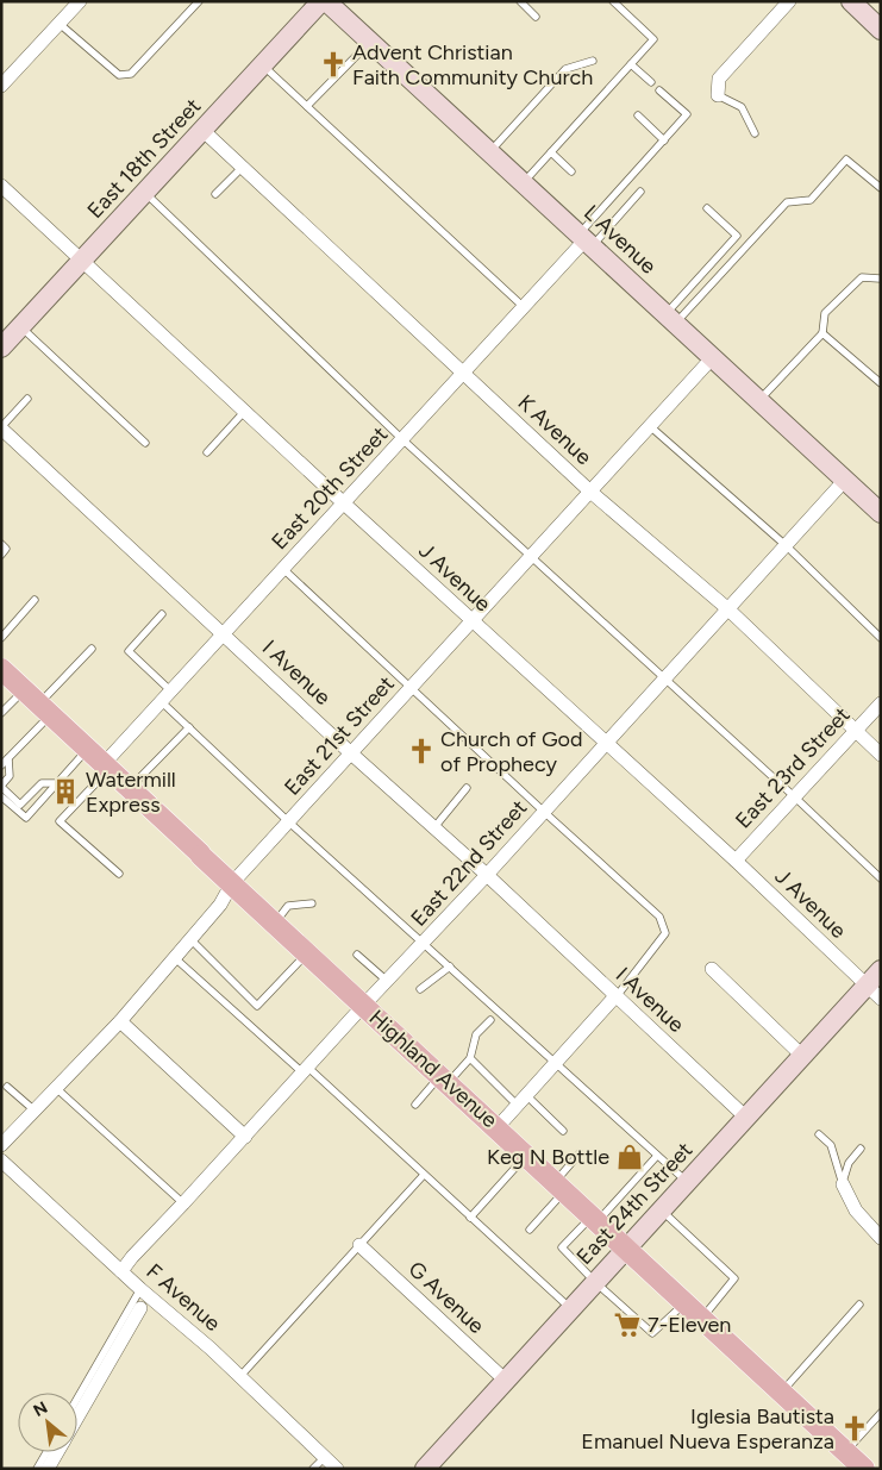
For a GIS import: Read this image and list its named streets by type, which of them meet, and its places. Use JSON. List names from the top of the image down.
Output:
{
  "streets": {
    "main road": ["Highland Avenue"],
    "street": [
      "East 18th Street",
      "L Avenue",
      "K Avenue",
      "East 20th Street",
      "J Avenue",
      "I Avenue",
      "East 21st Street",
      "East 23rd Street",
      "East 22nd Street",
      "East 24th Street",
      "F Avenue",
      "G Avenue"
    ]
  },
  "crossings": [
    ["East 18th Street", "K Avenue"],
    ["East 18th Street", "J Avenue"],
    ["L Avenue", "East 20th Street"],
    ["L Avenue", "East 21st Street"],
    ["L Avenue", "East 22nd Street"],
    ["K Avenue", "East 20th Street"],
    ["K Avenue", "East 21st Street"],
    ["K Avenue", "East 23rd Street"],
    ["K Avenue", "East 22nd Street"],
    ["East 20th Street", "J Avenue"],
    ["East 20th Street", "I Avenue"],
    ["East 20th Street", "Highland Avenue"],
    ["J Avenue", "East 21st Street"],
    ["J Avenue", "East 23rd Street"],
    ["J Avenue", "East 22nd Street"],
    ["J Avenue", "East 24th Street"],
    ["I Avenue", "East 21st Street"],
    ["I Avenue", "East 22nd Street"],
    ["I Avenue", "East 24th Street"],
    ["East 21st Street", "Highland Avenue"],
    ["East 22nd Street", "Highland Avenue"],
    ["East 22nd Street", "F Avenue"],
    ["Highland Avenue", "East 24th Street"],
    ["East 24th Street", "G Avenue"]
  ],
  "places": {
    "church": ["Advent Christian Faith Community Church", "Church of God of Prophecy", "Iglesia Bautista Emanuel Nueva Esperanza"],
    "building": ["Watermill Express"],
    "shop": ["Keg N Bottle"],
    "supermarket": ["7-Eleven"]
  },
  "north": "top left"
}
